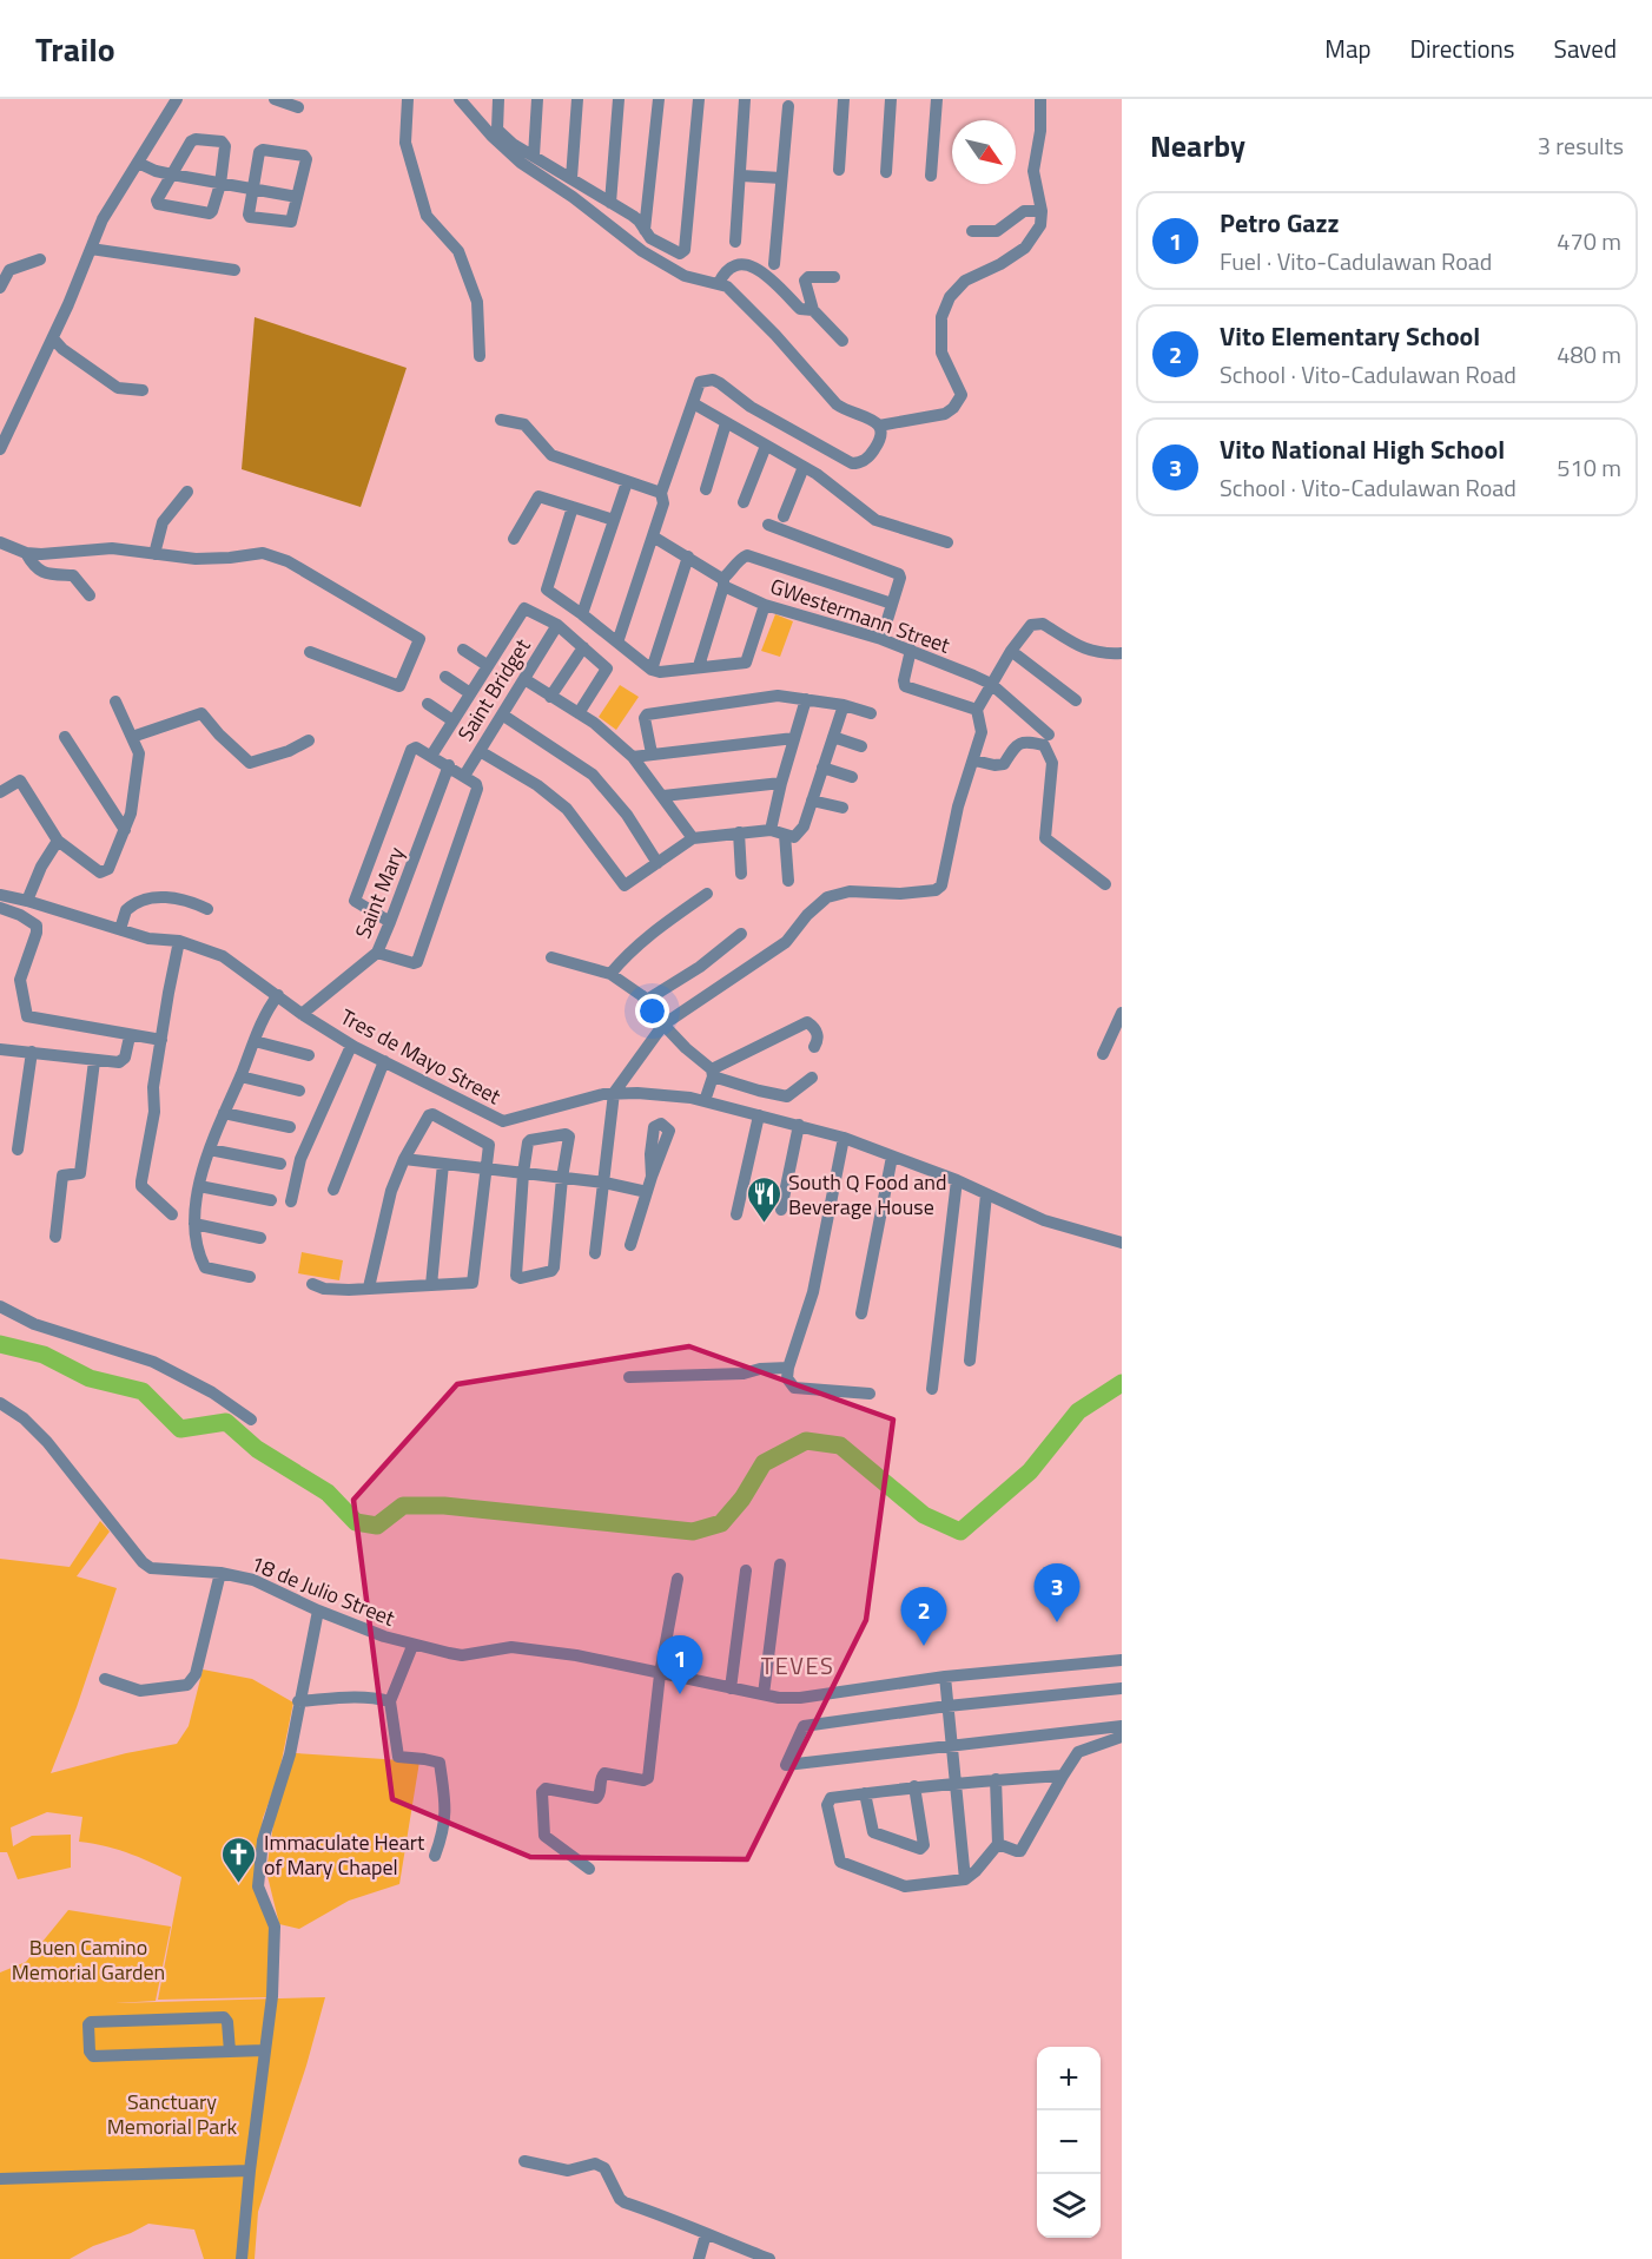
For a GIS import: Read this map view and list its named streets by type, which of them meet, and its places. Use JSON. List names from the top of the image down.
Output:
{
  "streets": {
    "street": [
      "GWestermann Street",
      "Saint Bridget",
      "Saint Mary",
      "Tres de Mayo Street",
      "18 de Julio Street"
    ]
  },
  "crossings": [
    ["Saint Mary", "Tres de Mayo Street"]
  ],
  "districts": ["TEVES"],
  "parks": ["Buen Camino Memorial Garden", "Sanctuary Memorial Park"],
  "places": {
    "restaurant": ["South Q Food and Beverage House"],
    "church": ["Immaculate Heart of Mary Chapel"]
  },
  "north": "bottom right",
  "page": {
    "header": "Trailo",
    "nav": ["Map", "Directions", "Saved"],
    "heading": ["Nearby", "3 results"],
    "list": [
      {
        "mark": "1",
        "name": "Petro Gazz",
        "note": "Fuel · Vito-Cadulawan Road",
        "value": "470 m"
      },
      {
        "mark": "2",
        "name": "Vito Elementary School",
        "note": "School · Vito-Cadulawan Road",
        "value": "480 m"
      },
      {
        "mark": "3",
        "name": "Vito National High School",
        "note": "School · Vito-Cadulawan Road",
        "value": "510 m"
      }
    ],
    "pins": ["3", "2", "1"],
    "map_buttons": ["+", "−"]
  }
}
